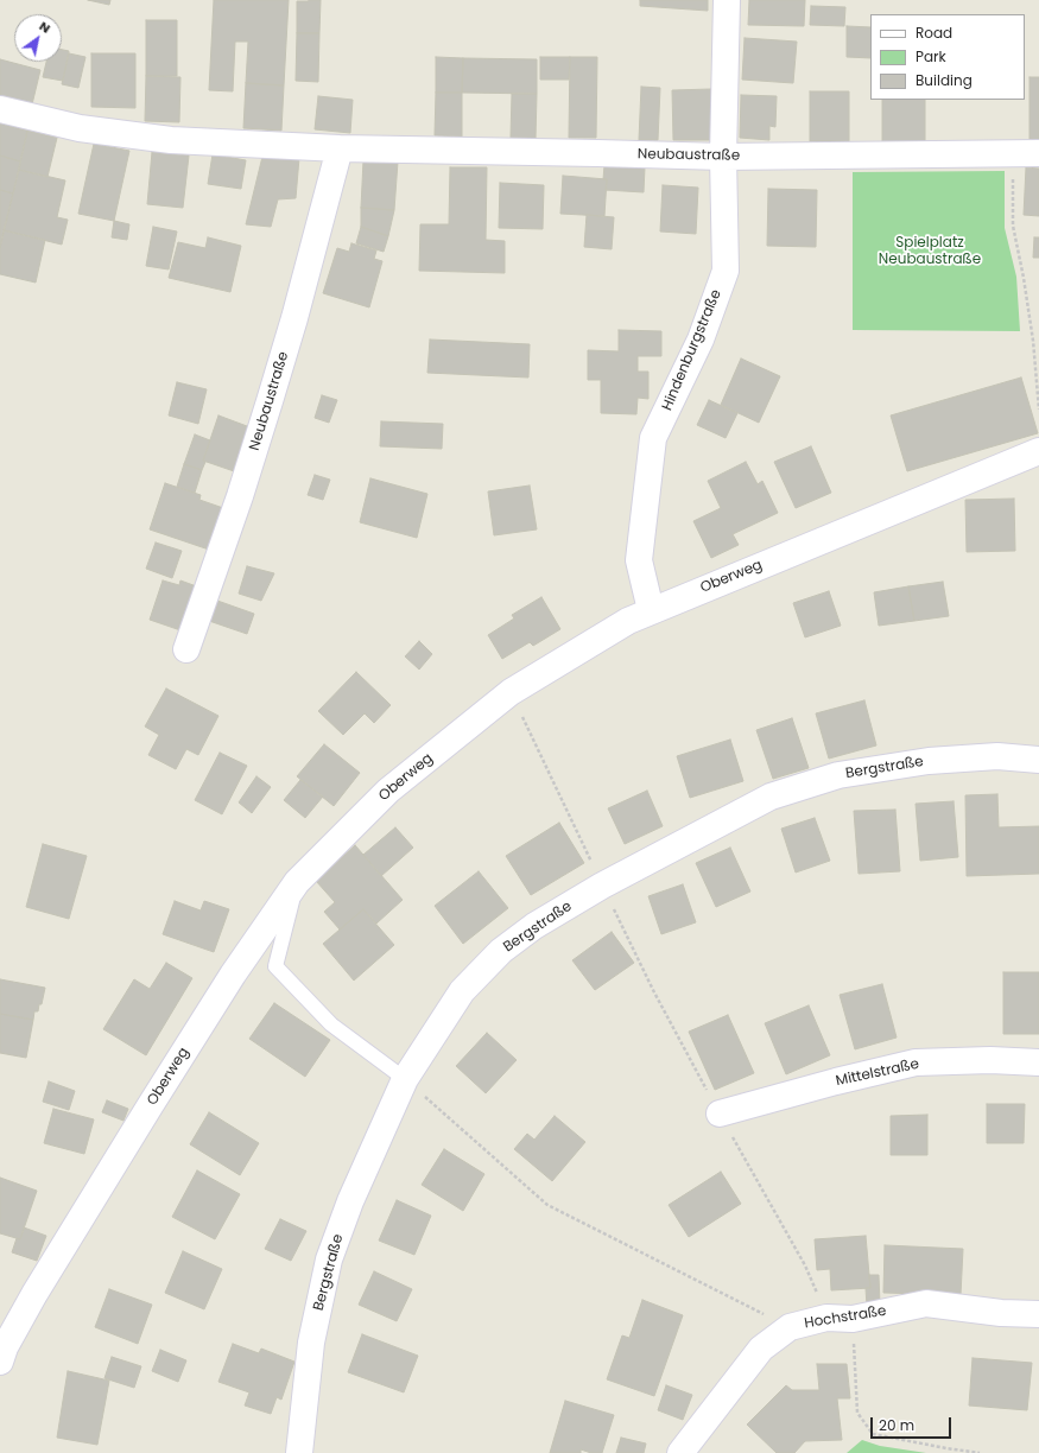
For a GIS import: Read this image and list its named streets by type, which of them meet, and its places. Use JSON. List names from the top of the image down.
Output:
{
  "streets": {
    "street": [
      "Neubaustraße",
      "Hindenburgstraße",
      "Oberweg",
      "Bergstraße",
      "Mittelstraße",
      "Hochstraße"
    ]
  },
  "crossings": [
    ["Neubaustraße", "Hindenburgstraße"],
    ["Hindenburgstraße", "Oberweg"]
  ],
  "parks": ["Spielplatz Neubaustraße"],
  "legend": ["Road", "Park", "Building"],
  "scale_bar": "20 m",
  "north": "top right"
}
